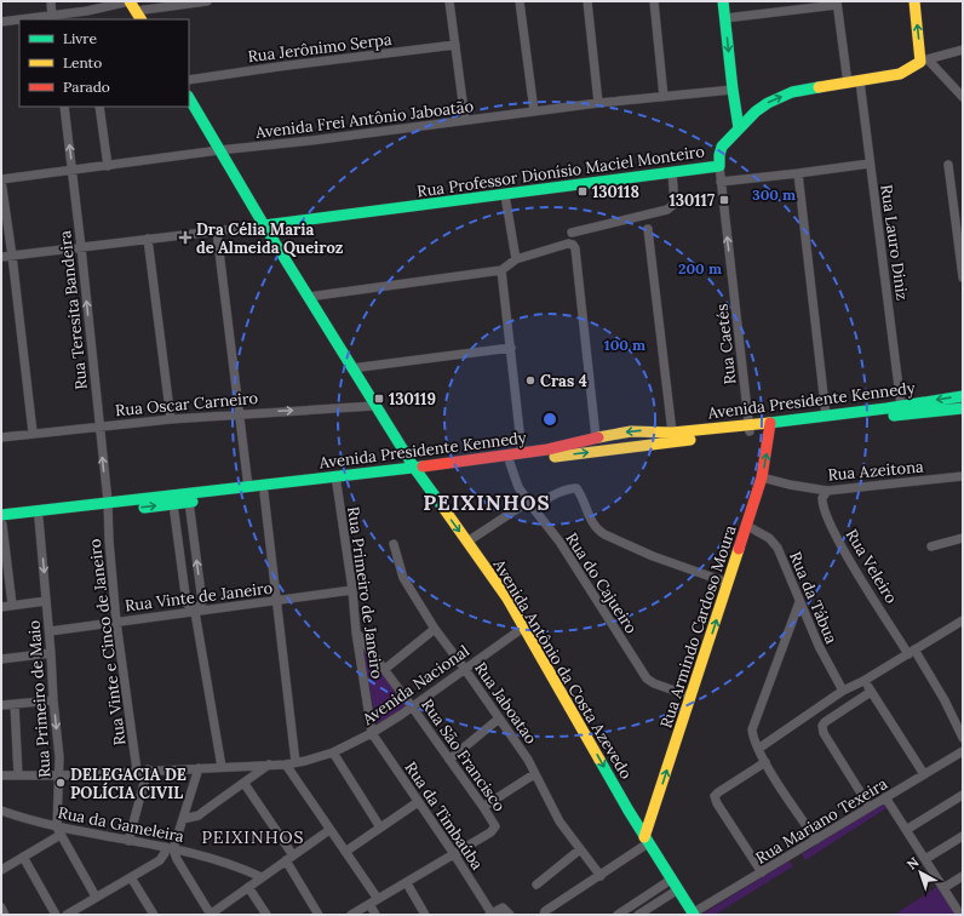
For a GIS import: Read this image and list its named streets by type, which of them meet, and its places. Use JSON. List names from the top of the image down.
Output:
{
  "streets": {
    "main road": [
      "Rua Professor Dionísio Maciel Monteiro",
      "Avenida Presidente Kennedy",
      "Rua Armindo Cardoso Moura",
      "Avenida Antônio da Costa Azevedo"
    ],
    "street": [
      "Rua Jerônimo Serpa",
      "Avenida Frei Antônio Jaboatão",
      "Rua Lauro Diniz",
      "Rua Teresita Bandeira",
      "Rua Caetés",
      "Rua Oscar Carneiro",
      "Rua Azeitona",
      "Rua Veleiro",
      "Rua do Cajueiro",
      "Rua Primeiro de Janeiro",
      "Rua Vinte de Janeiro",
      "Rua da Tábua",
      "Rua Vinte e Cinco de Janeiro",
      "Avenida Nacional",
      "Rua Primeiro de Maio",
      "Rua Jaboatao",
      "Rua São Francisco",
      "Rua da Timbaúba",
      "Rua Mariano Texeira",
      "Rua da Gameleira"
    ]
  },
  "crossings": [
    ["Avenida Frei Antônio Jaboatão", "Rua Teresita Bandeira"],
    ["Avenida Frei Antônio Jaboatão", "Avenida Antônio da Costa Azevedo"],
    ["Rua Professor Dionísio Maciel Monteiro", "Rua Lauro Diniz"],
    ["Rua Professor Dionísio Maciel Monteiro", "Rua Caetés"],
    ["Rua Professor Dionísio Maciel Monteiro", "Avenida Antônio da Costa Azevedo"],
    ["Rua Lauro Diniz", "Avenida Presidente Kennedy"],
    ["Rua Teresita Bandeira", "Avenida Presidente Kennedy"],
    ["Rua Teresita Bandeira", "Rua Oscar Carneiro"],
    ["Rua Teresita Bandeira", "Rua Vinte e Cinco de Janeiro"],
    ["Rua Caetés", "Avenida Presidente Kennedy"],
    ["Avenida Presidente Kennedy", "Rua do Cajueiro"],
    ["Avenida Presidente Kennedy", "Rua Primeiro de Janeiro"],
    ["Avenida Presidente Kennedy", "Rua Armindo Cardoso Moura"],
    ["Avenida Presidente Kennedy", "Rua Vinte e Cinco de Janeiro"],
    ["Avenida Presidente Kennedy", "Avenida Antônio da Costa Azevedo"],
    ["Avenida Presidente Kennedy", "Rua Primeiro de Maio"],
    ["Rua Oscar Carneiro", "Avenida Antônio da Costa Azevedo"],
    ["Rua Azeitona", "Rua Veleiro"],
    ["Rua Azeitona", "Rua Armindo Cardoso Moura"],
    ["Rua do Cajueiro", "Rua Armindo Cardoso Moura"],
    ["Rua Primeiro de Janeiro", "Rua Vinte de Janeiro"],
    ["Rua Primeiro de Janeiro", "Avenida Nacional"],
    ["Rua Primeiro de Janeiro", "Rua São Francisco"],
    ["Rua Primeiro de Janeiro", "Rua da Timbaúba"],
    ["Rua Vinte de Janeiro", "Rua Vinte e Cinco de Janeiro"],
    ["Rua Vinte de Janeiro", "Rua Primeiro de Maio"],
    ["Rua da Tábua", "Rua Armindo Cardoso Moura"],
    ["Rua Armindo Cardoso Moura", "Avenida Antônio da Costa Azevedo"],
    ["Rua Vinte e Cinco de Janeiro", "Avenida Nacional"],
    ["Avenida Antônio da Costa Azevedo", "Avenida Nacional"],
    ["Avenida Antônio da Costa Azevedo", "Rua Mariano Texeira"],
    ["Avenida Nacional", "Rua Primeiro de Maio"],
    ["Avenida Nacional", "Rua Jaboatao"],
    ["Avenida Nacional", "Rua São Francisco"],
    ["Avenida Nacional", "Rua da Timbaúba"],
    ["Rua Primeiro de Maio", "Rua da Gameleira"],
    ["Rua São Francisco", "Rua da Timbaúba"]
  ],
  "one_way": ["Rua Oscar Carneiro", "Rua Armindo Cardoso Moura"],
  "districts": ["PEIXINHOS", "PEIXINHOS"],
  "places": {
    "transit": ["130118", "130117", "130119"],
    "health": ["Dra Célia Maria de Almeida Queiroz"],
    "other": ["Cras 4", "DELEGACIA DE POLÍCIA CIVIL"]
  },
  "legend": ["Livre", "Lento", "Parado"],
  "north": "top left",
  "rings": ["300 m", "200 m", "100 m"]
}
